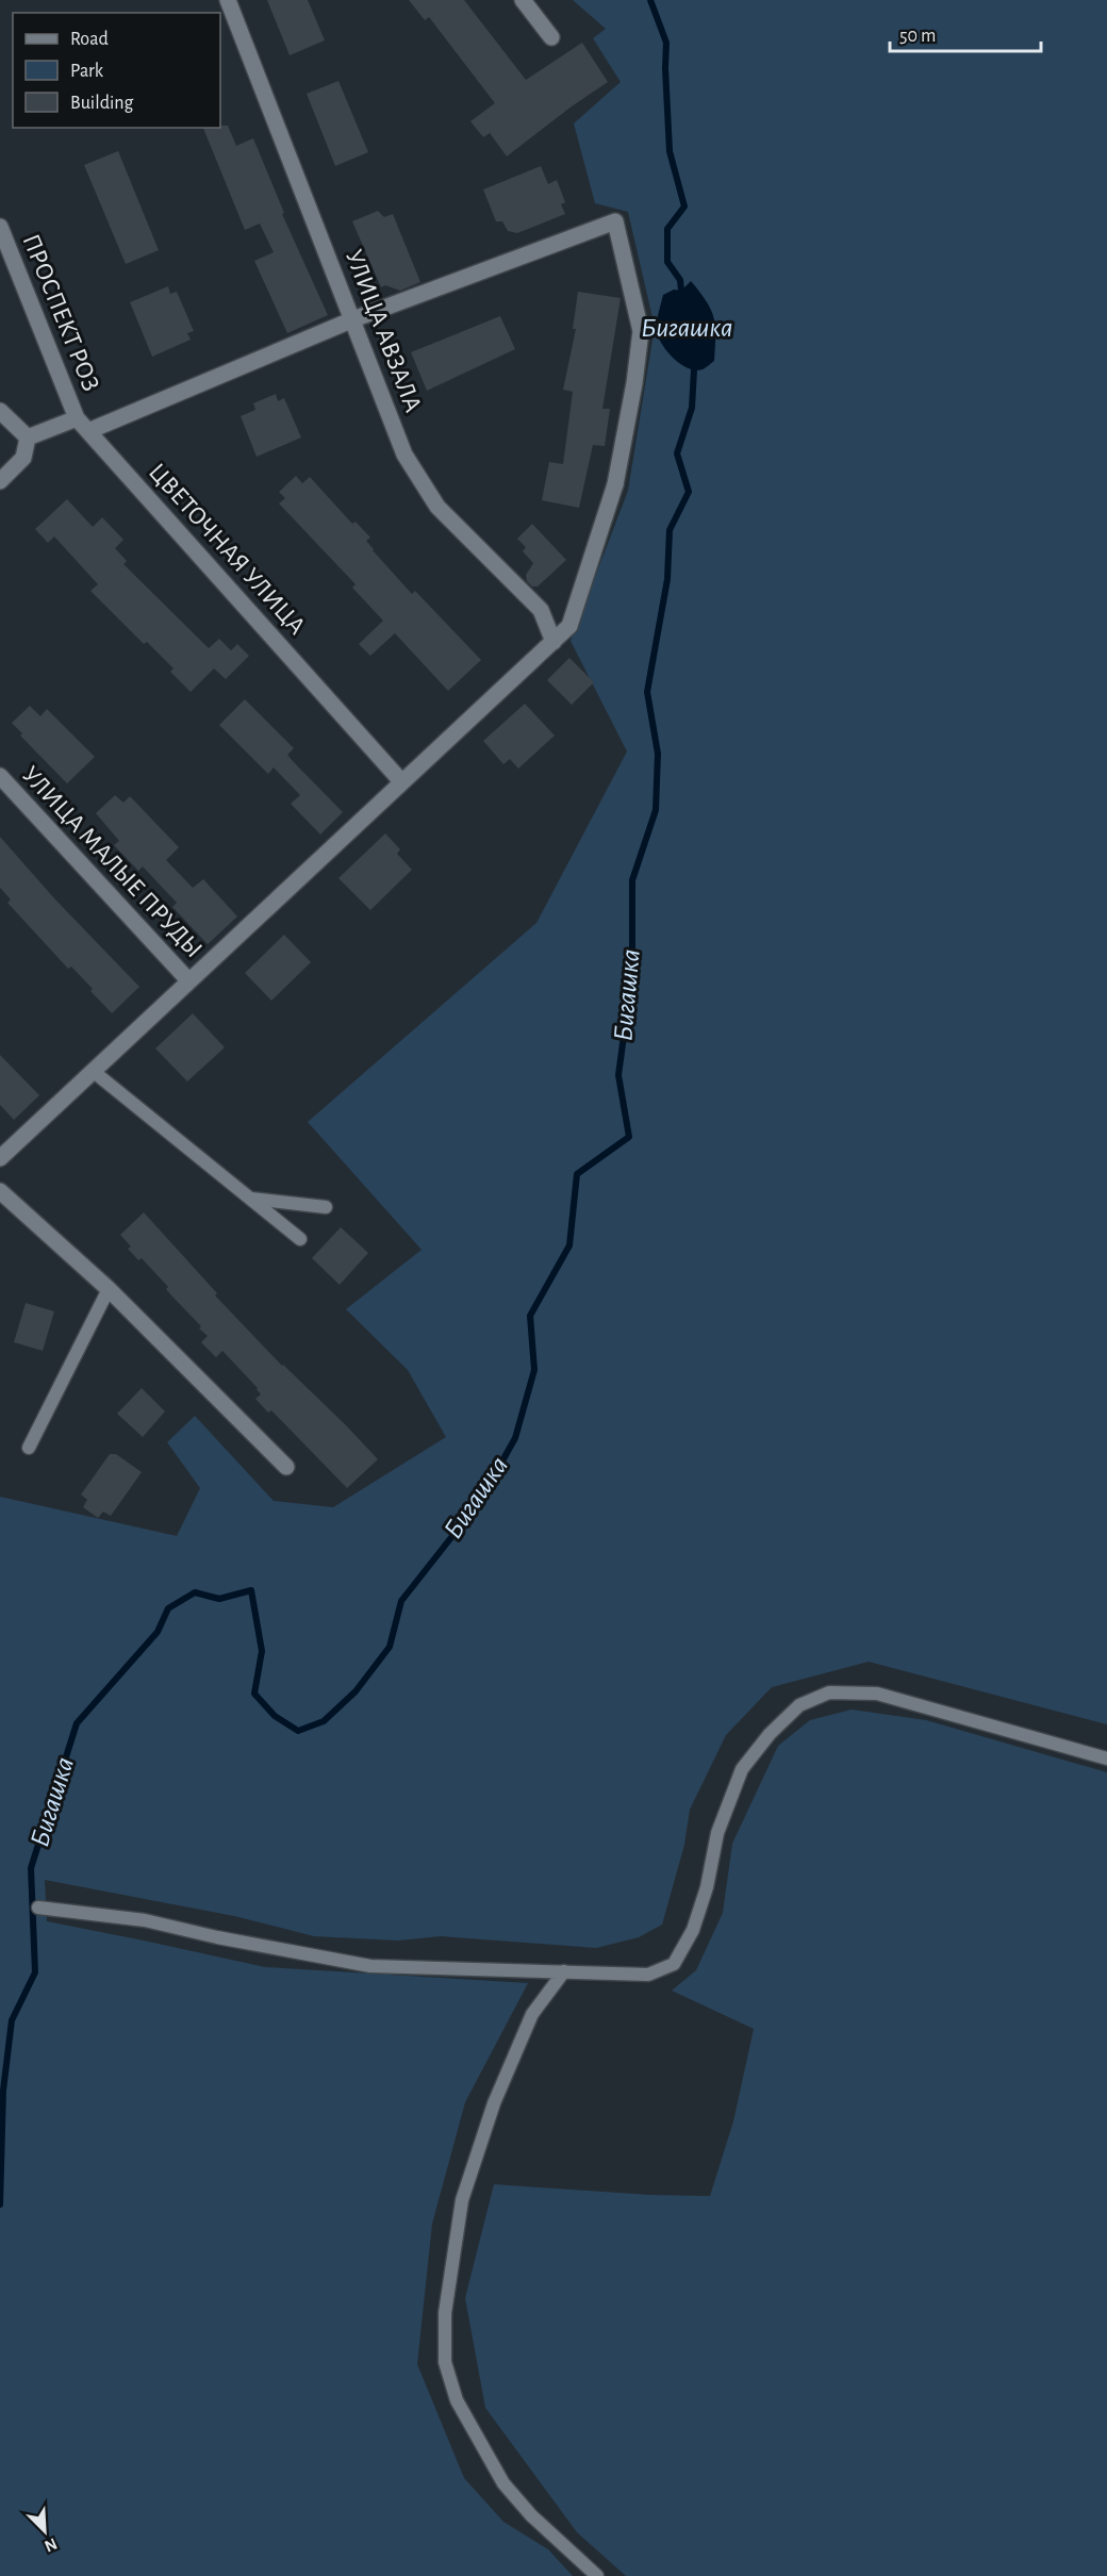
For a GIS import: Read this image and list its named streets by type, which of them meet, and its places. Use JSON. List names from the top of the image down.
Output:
{
  "streets": {
    "street": [
      "ПРОСПЕКТ РОЗ",
      "УЛИЦА АВЗАЛА",
      "ЦВЕТОЧНАЯ УЛИЦА",
      "УЛИЦА МАЛЫЕ ПРУДЫ"
    ]
  },
  "crossings": [
    ["ПРОСПЕКТ РОЗ", "ЦВЕТОЧНАЯ УЛИЦА"]
  ],
  "water": ["Бигашка"],
  "legend": ["Road", "Park", "Building"],
  "scale_bar": "50 m",
  "north": "bottom right"
}
